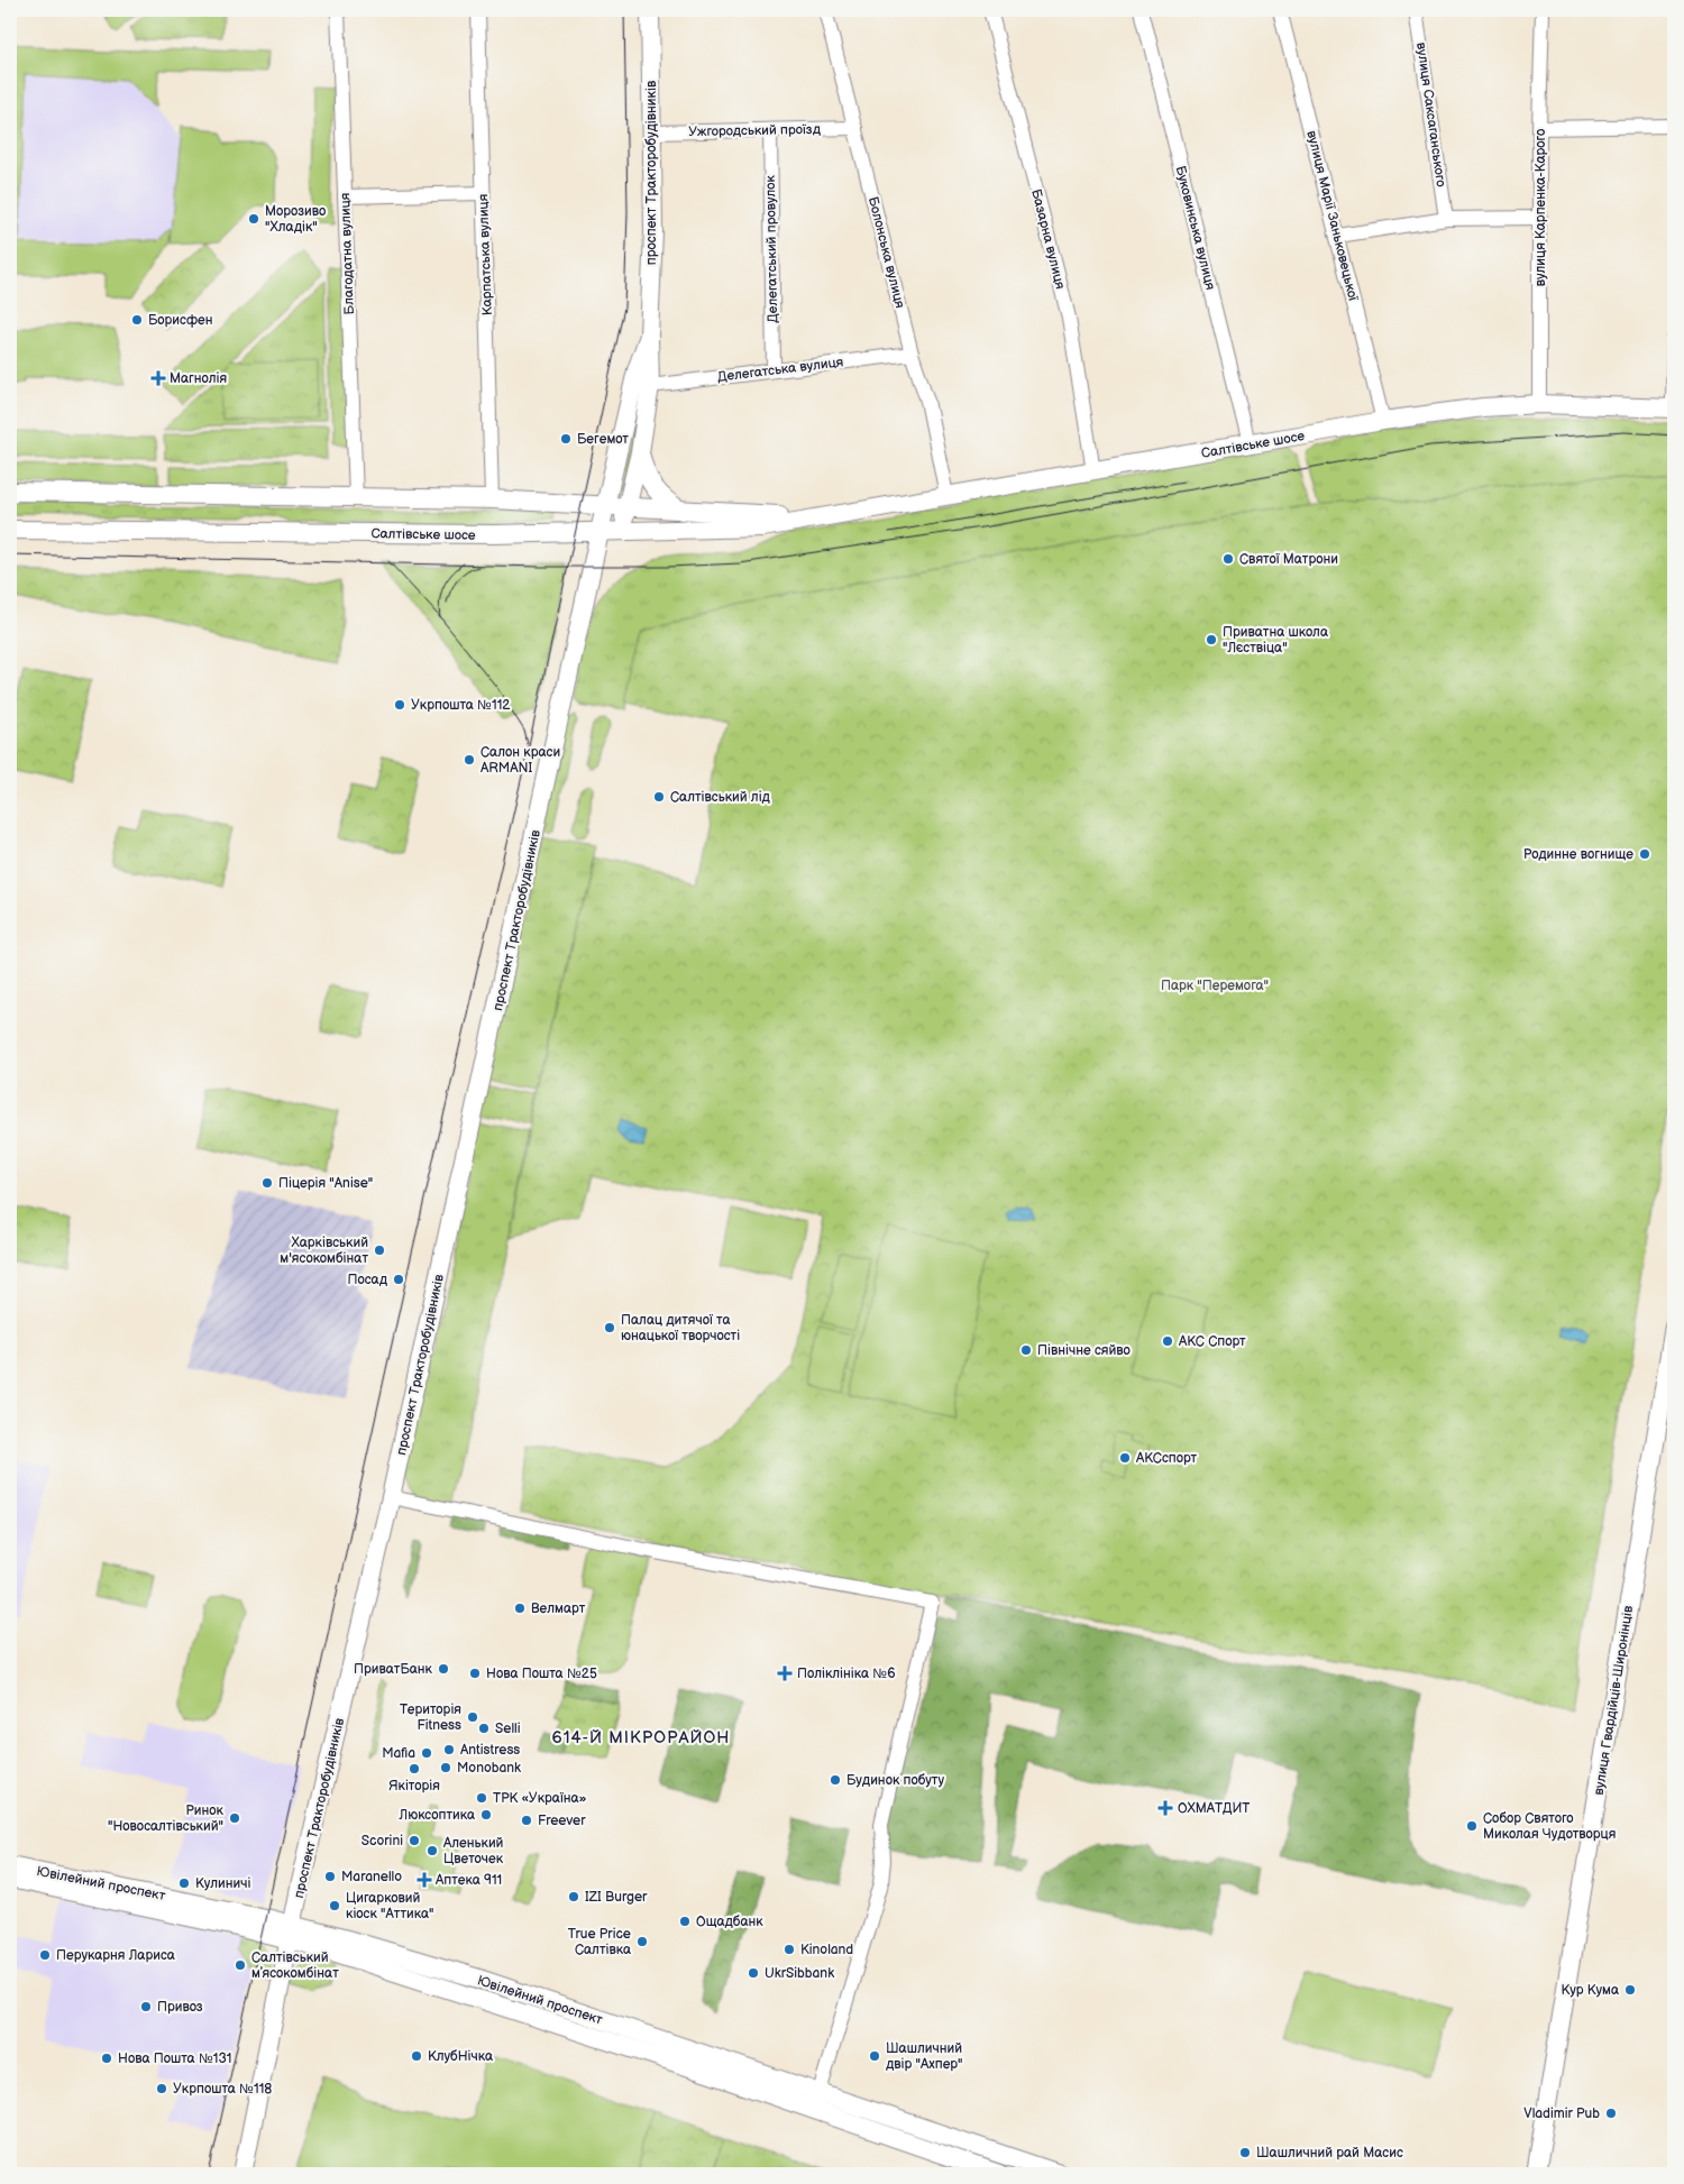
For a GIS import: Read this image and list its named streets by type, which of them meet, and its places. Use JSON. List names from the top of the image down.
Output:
{
  "streets": {
    "main road": [
      "проспект Тракторобудівників",
      "Салтівське шосе",
      "вулиця Гвардійців-Широнінців",
      "Ювілейний проспект"
    ],
    "street": [
      "вулиця Саксаганського",
      "Ужгородський проїзд",
      "вулиця Карпенка-Карого",
      "вулиця Марії Заньковецької",
      "Буковинська вулиця",
      "Базарна вулиця",
      "Делегатський провулок",
      "Болонська вулиця",
      "Благодатна вулиця",
      "Карпатська вулиця",
      "Делегатська вулиця"
    ]
  },
  "crossings": [
    ["Ужгородський проїзд", "проспект Тракторобудівників"],
    ["Ужгородський проїзд", "Делегатський провулок"],
    ["Ужгородський проїзд", "Болонська вулиця"],
    ["проспект Тракторобудівників", "Делегатська вулиця"],
    ["проспект Тракторобудівників", "Салтівське шосе"],
    ["проспект Тракторобудівників", "Ювілейний проспект"],
    ["вулиця Карпенка-Карого", "Салтівське шосе"],
    ["вулиця Марії Заньковецької", "Салтівське шосе"],
    ["Буковинська вулиця", "Салтівське шосе"],
    ["Базарна вулиця", "Салтівське шосе"],
    ["Делегатський провулок", "Делегатська вулиця"],
    ["Болонська вулиця", "Делегатська вулиця"],
    ["Болонська вулиця", "Салтівське шосе"],
    ["Благодатна вулиця", "Салтівське шосе"],
    ["Карпатська вулиця", "Салтівське шосе"]
  ],
  "districts": ["614-Й МІКРОРАЙОН"],
  "parks": ["Парк \"Перемога\""],
  "places": {
    "other": [
      "Морозиво \"Хладік\"",
      "Борисфен",
      "Бегемот",
      "Святої Матрони",
      "Приватна школа \"Лєствіца\"",
      "Укрпошта №112",
      "Салон краси ARMANI",
      "Салтівський лід",
      "Родинне вогнище",
      "Піцерія \"Anise\"",
      "Харківський м'ясокомбінат",
      "Посад",
      "Палац дитячої та юнацької творчості",
      "АКС Спорт",
      "Північне сяйво",
      "АКСспорт",
      "Велмарт",
      "ПриватБанк",
      "Нова Пошта №25",
      "Територія Fitness",
      "Selli",
      "Antistress",
      "Mafia",
      "Monobank",
      "Якіторія",
      "Будинок побуту",
      "ТРК «Україна»",
      "Люксоптика",
      "Ринок \"Новосалтівський\"",
      "Freever",
      "Собор Святого Миколая Чудотворця",
      "Scorini",
      "Аленький Цветочек",
      "Maranello",
      "Кулиничі",
      "IZI Burger",
      "Цигарковий кіоск \"Аттика\"",
      "Ощадбанк",
      "True Price Салтівка",
      "Kinoland",
      "Перукарня Лариса",
      "Салтівський мʼясокомбінат",
      "UkrSibbank",
      "Кур Кума",
      "Привоз",
      "КлубНічка",
      "Шашличний двір \"Ахпер\"",
      "Нова Пошта №131",
      "Укрпошта №118",
      "Vladimir Pub",
      "Шашличний рай Масис"
    ],
    "health": [
      "Магнолія",
      "Поліклініка №6",
      "ОХМАТДИТ",
      "Аптека 911"
    ]
  }
}
